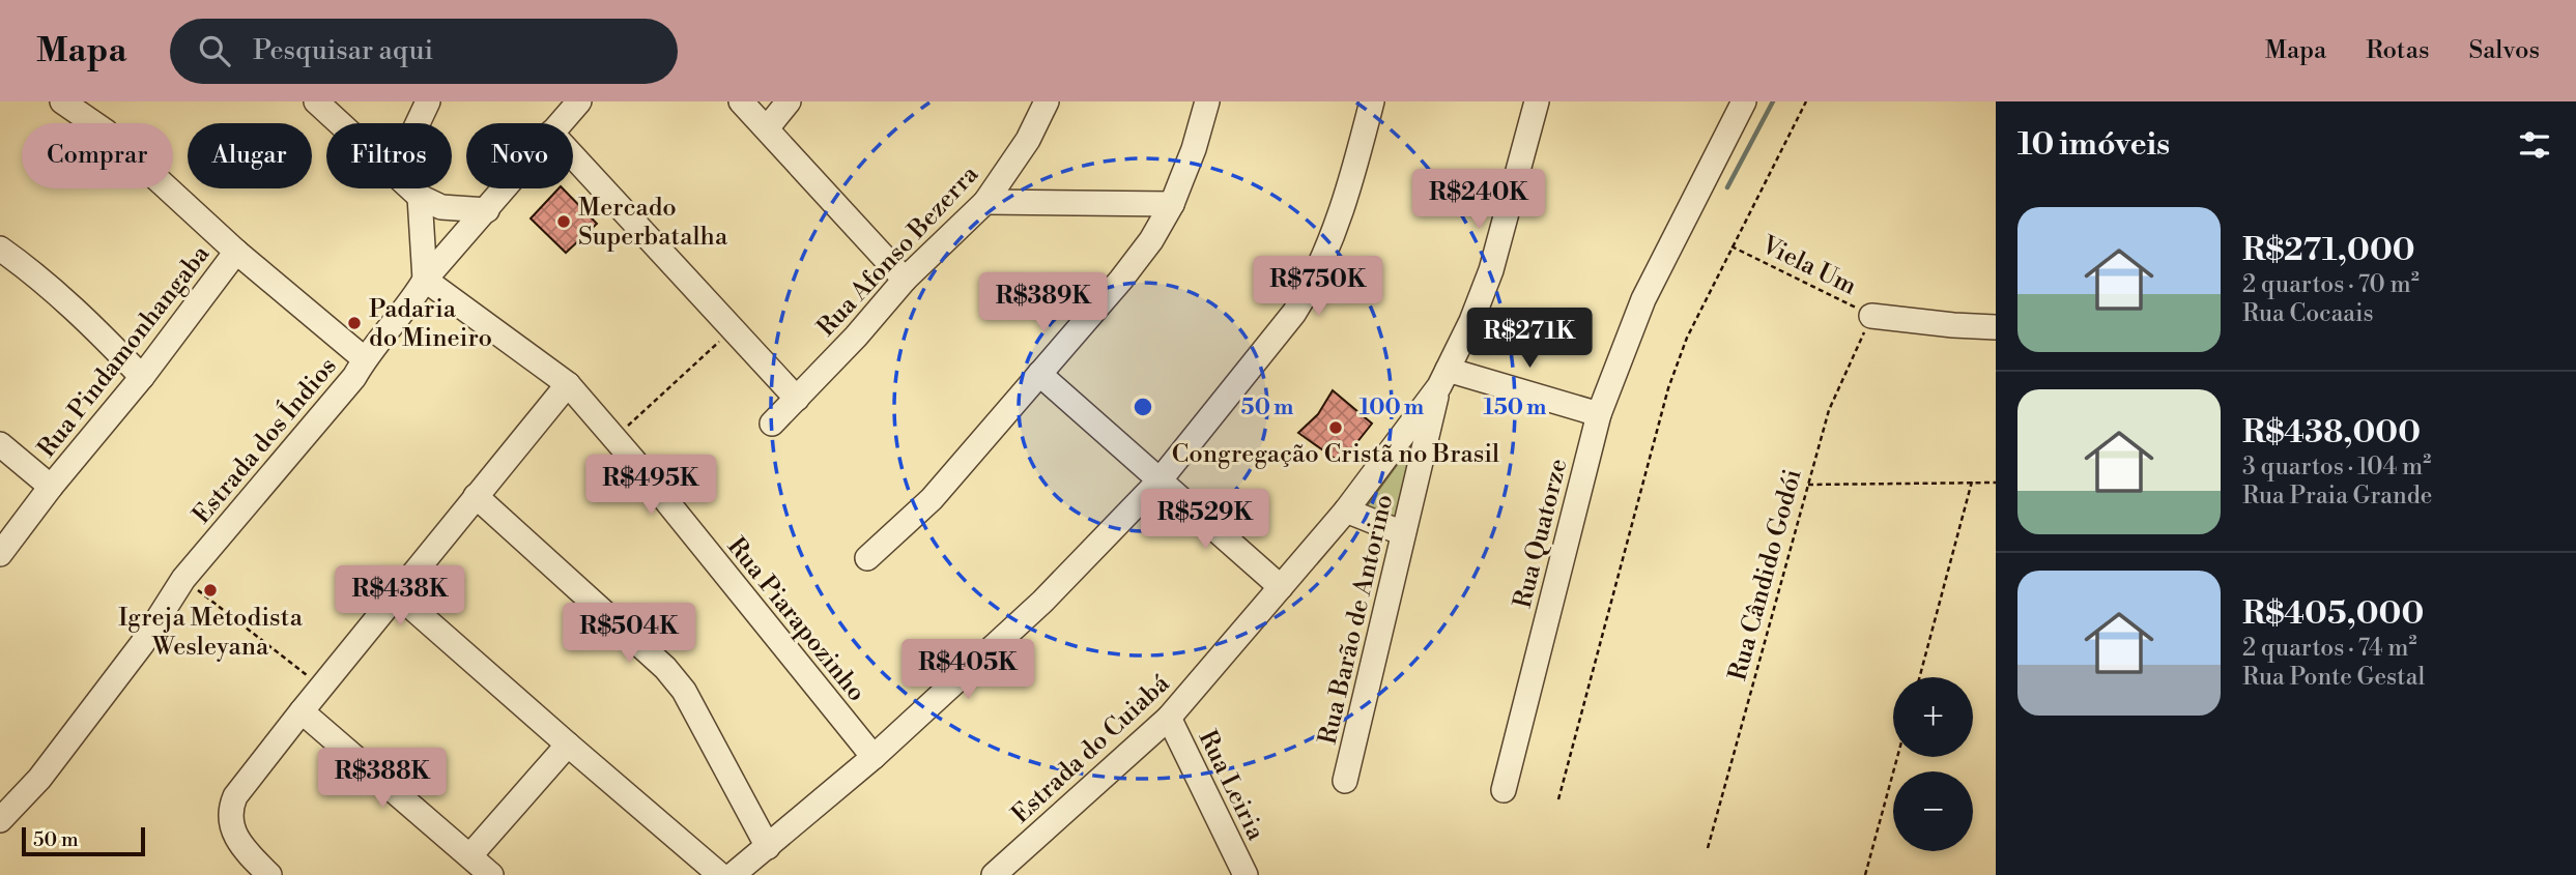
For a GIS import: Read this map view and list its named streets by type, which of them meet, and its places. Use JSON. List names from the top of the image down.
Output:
{
  "streets": {
    "street": [
      "Rua Afonso Bezerra",
      "Rua Pindamonhangaba",
      "Estrada dos Índios",
      "Rua Quatorze",
      "Rua Piarapozinho",
      "Rua Barão de Antorino",
      "Estrada do Cuiabá",
      "Rua Leiria"
    ],
    "path": ["Viela Um", "Rua Cândido Godói"]
  },
  "crossings": [
    ["Viela Um", "Rua Cândido Godói"],
    ["Estrada dos Índios", "Rua Piarapozinho"],
    ["Rua Barão de Antorino", "Estrada do Cuiabá"],
    ["Estrada do Cuiabá", "Rua Leiria"]
  ],
  "places": [
    "Mercado Superbatalha",
    "Padaria do Mineiro",
    "Congregação Cristã no Brasil",
    "Igreja Metodista Wesleyana"
  ],
  "scale_bar": "50 m",
  "page": {
    "header": "Mapa",
    "search": "Pesquisar aqui",
    "nav": ["Mapa", "Rotas", "Salvos"],
    "heading": "10 imóveis",
    "chip": [
      "Comprar",
      "Alugar",
      "Filtros",
      "Novo"
    ],
    "price": [
      "R$240K",
      "R$750K",
      "R$389K",
      "R$271K",
      "R$495K",
      "R$529K",
      "R$438K",
      "R$504K",
      "R$405K",
      "R$388K"
    ],
    "list": [
      {
        "name": "R$271,000",
        "note": "2 quartos · 70 m² · Rua Cocaais"
      },
      {
        "name": "R$438,000",
        "note": "3 quartos · 104 m² · Rua Praia Grande"
      },
      {
        "name": "R$405,000",
        "note": "2 quartos · 74 m² · Rua Ponte Gestal"
      }
    ],
    "map_buttons": ["+", "−"],
    "scale": "50 m"
  },
  "rings": ["50 m", "100 m", "150 m"]
}
